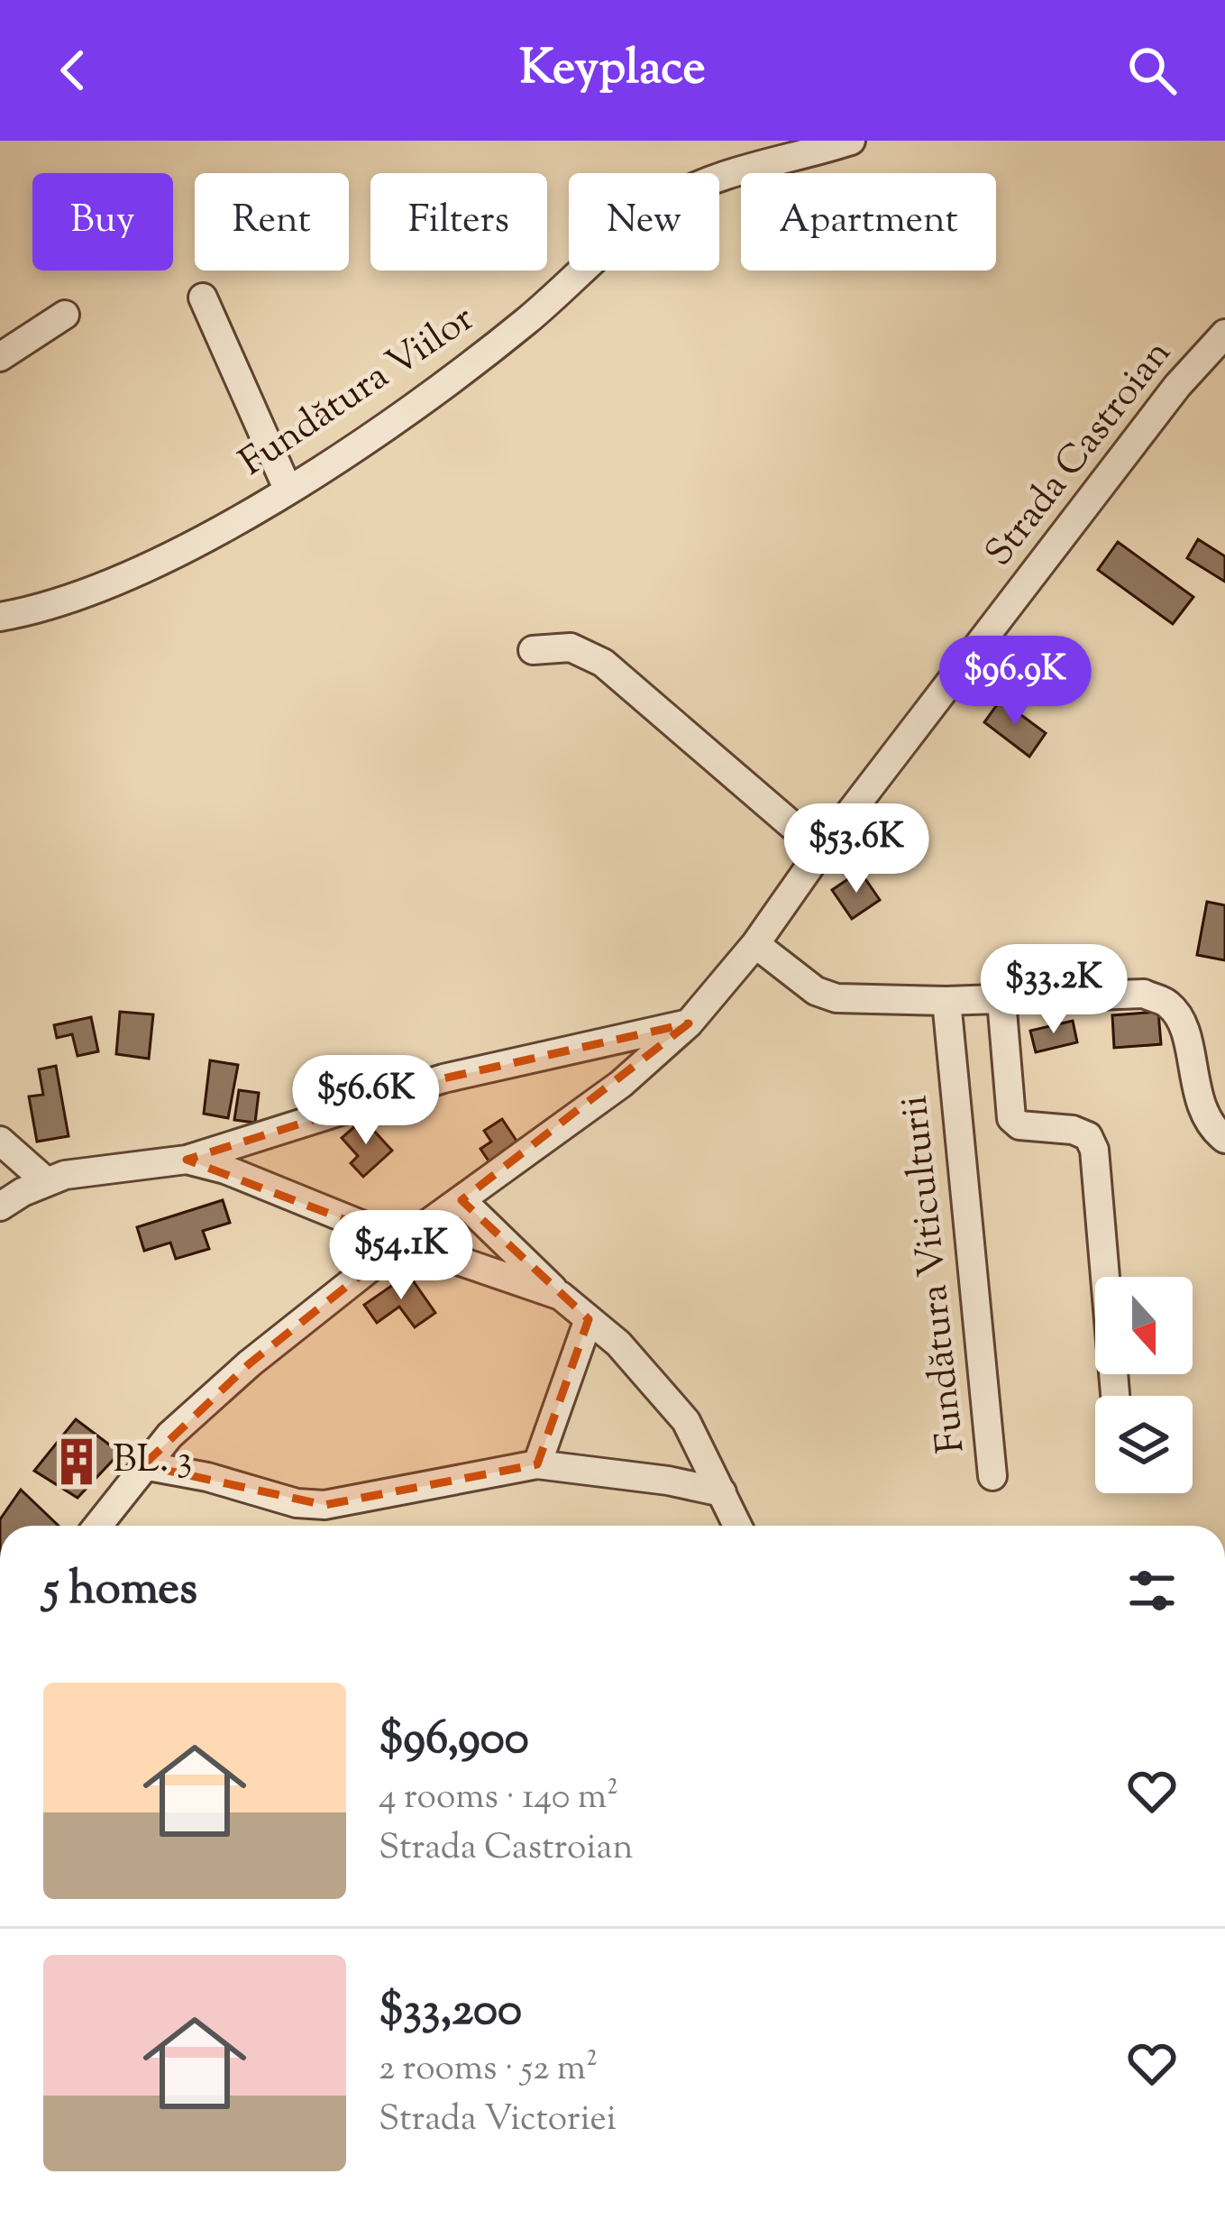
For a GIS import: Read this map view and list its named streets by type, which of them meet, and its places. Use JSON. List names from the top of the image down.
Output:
{
  "streets": {
    "street": ["Fundătura Viilor", "Strada Castroian", "Fundătura Viticulturii"]
  },
  "places": {
    "building": ["BL. 3"]
  },
  "north": "bottom",
  "page": {
    "header": "Keyplace",
    "chip": [
      "Buy",
      "Rent",
      "Filters",
      "New",
      "Apartment"
    ],
    "price": [
      "$96.9K",
      "$53.6K",
      "$33.2K",
      "$56.6K",
      "$54.1K"
    ],
    "heading": "5 homes",
    "list": [
      {
        "name": "$96,900",
        "note": "4 rooms · 140 m² · Strada Castroian"
      },
      {
        "name": "$33,200",
        "note": "2 rooms · 52 m² · Strada Victoriei"
      }
    ]
  }
}
